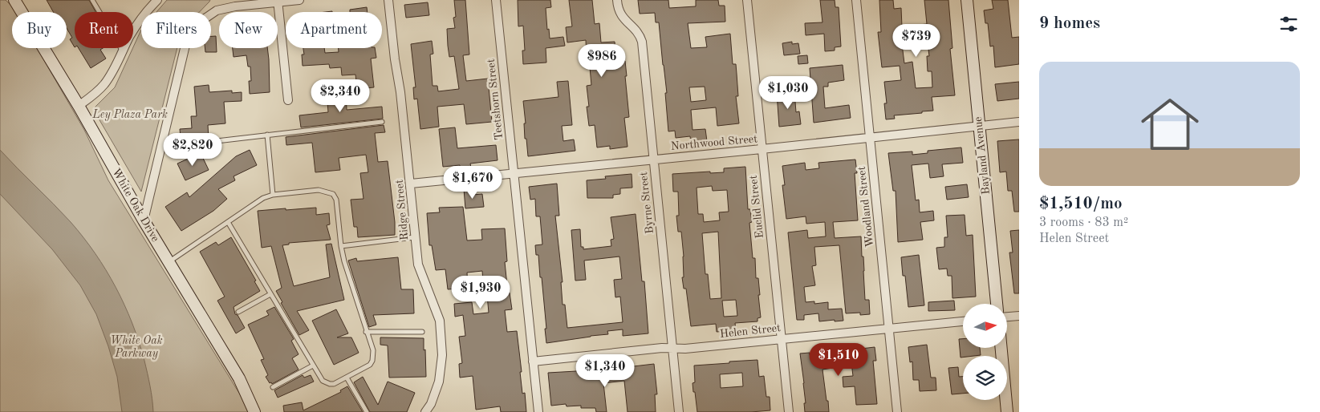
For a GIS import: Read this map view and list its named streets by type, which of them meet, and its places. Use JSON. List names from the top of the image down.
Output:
{
  "streets": {
    "main road": ["Bayland Avenue", "White Oak Drive"],
    "street": [
      "Teetshorn Street",
      "Northwood Street",
      "Byrne Street",
      "Euclid Street",
      "Woodland Street",
      "Ridge Street",
      "Helen Street"
    ]
  },
  "crossings": [
    ["Teetshorn Street", "Northwood Street"],
    ["Teetshorn Street", "Helen Street"],
    ["Northwood Street", "Bayland Avenue"],
    ["Northwood Street", "Byrne Street"],
    ["Northwood Street", "Euclid Street"],
    ["Northwood Street", "Woodland Street"],
    ["Northwood Street", "Ridge Street"],
    ["Byrne Street", "Helen Street"],
    ["Euclid Street", "Helen Street"],
    ["Woodland Street", "Helen Street"]
  ],
  "parks": ["Ley Plaza Park", "White Oak Parkway"],
  "north": "right",
  "page": {
    "heading": "9 homes",
    "chip": [
      "Buy",
      "Rent",
      "Filters",
      "New",
      "Apartment"
    ],
    "price": [
      "$739",
      "$986",
      "$1,030",
      "$2,340",
      "$2,820",
      "$1,670",
      "$1,930",
      "$1,510",
      "$1,340"
    ],
    "list": [
      {
        "name": "$1,510/mo",
        "note": "3 rooms · 83 m² · Helen Street"
      }
    ]
  }
}
